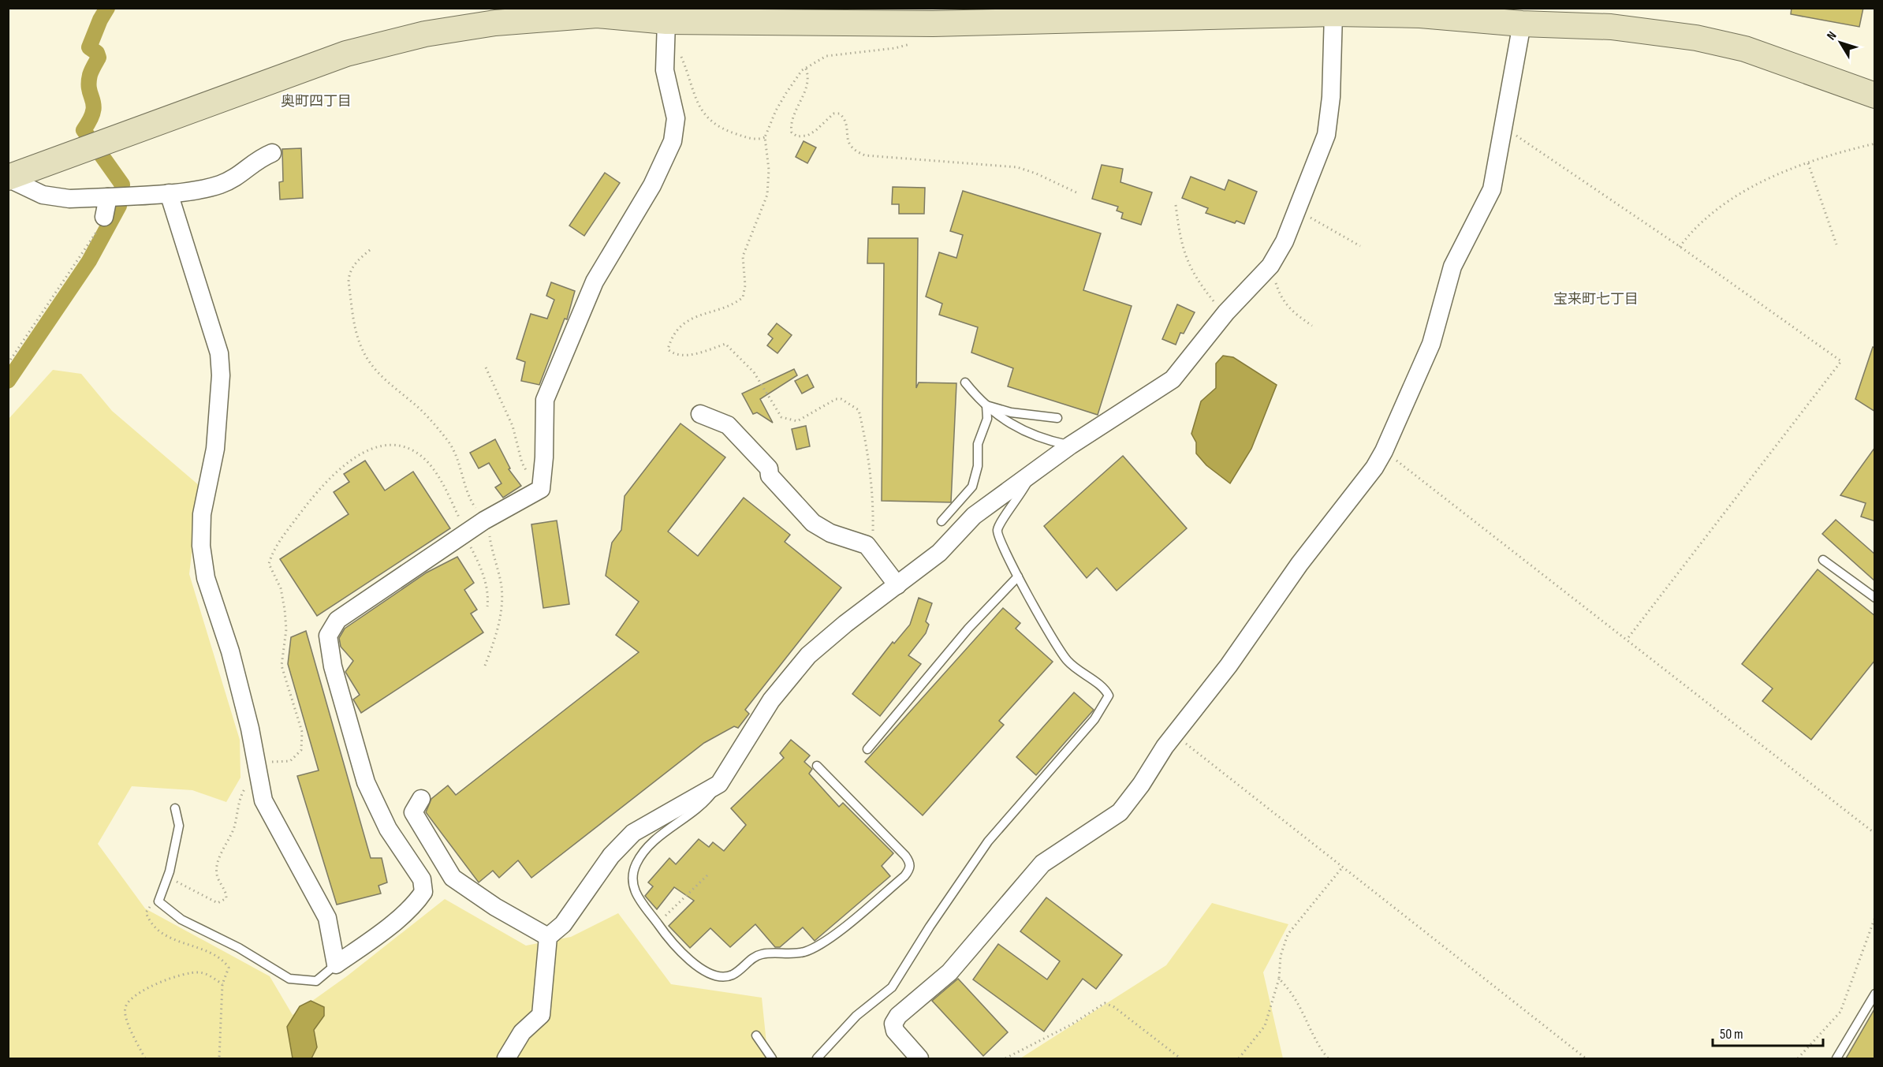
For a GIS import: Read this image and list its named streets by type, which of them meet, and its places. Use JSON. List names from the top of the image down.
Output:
{
  "districts": ["奥町四丁目", "宝来町七丁目"],
  "scale_bar": "50 m",
  "north": "top left"
}
